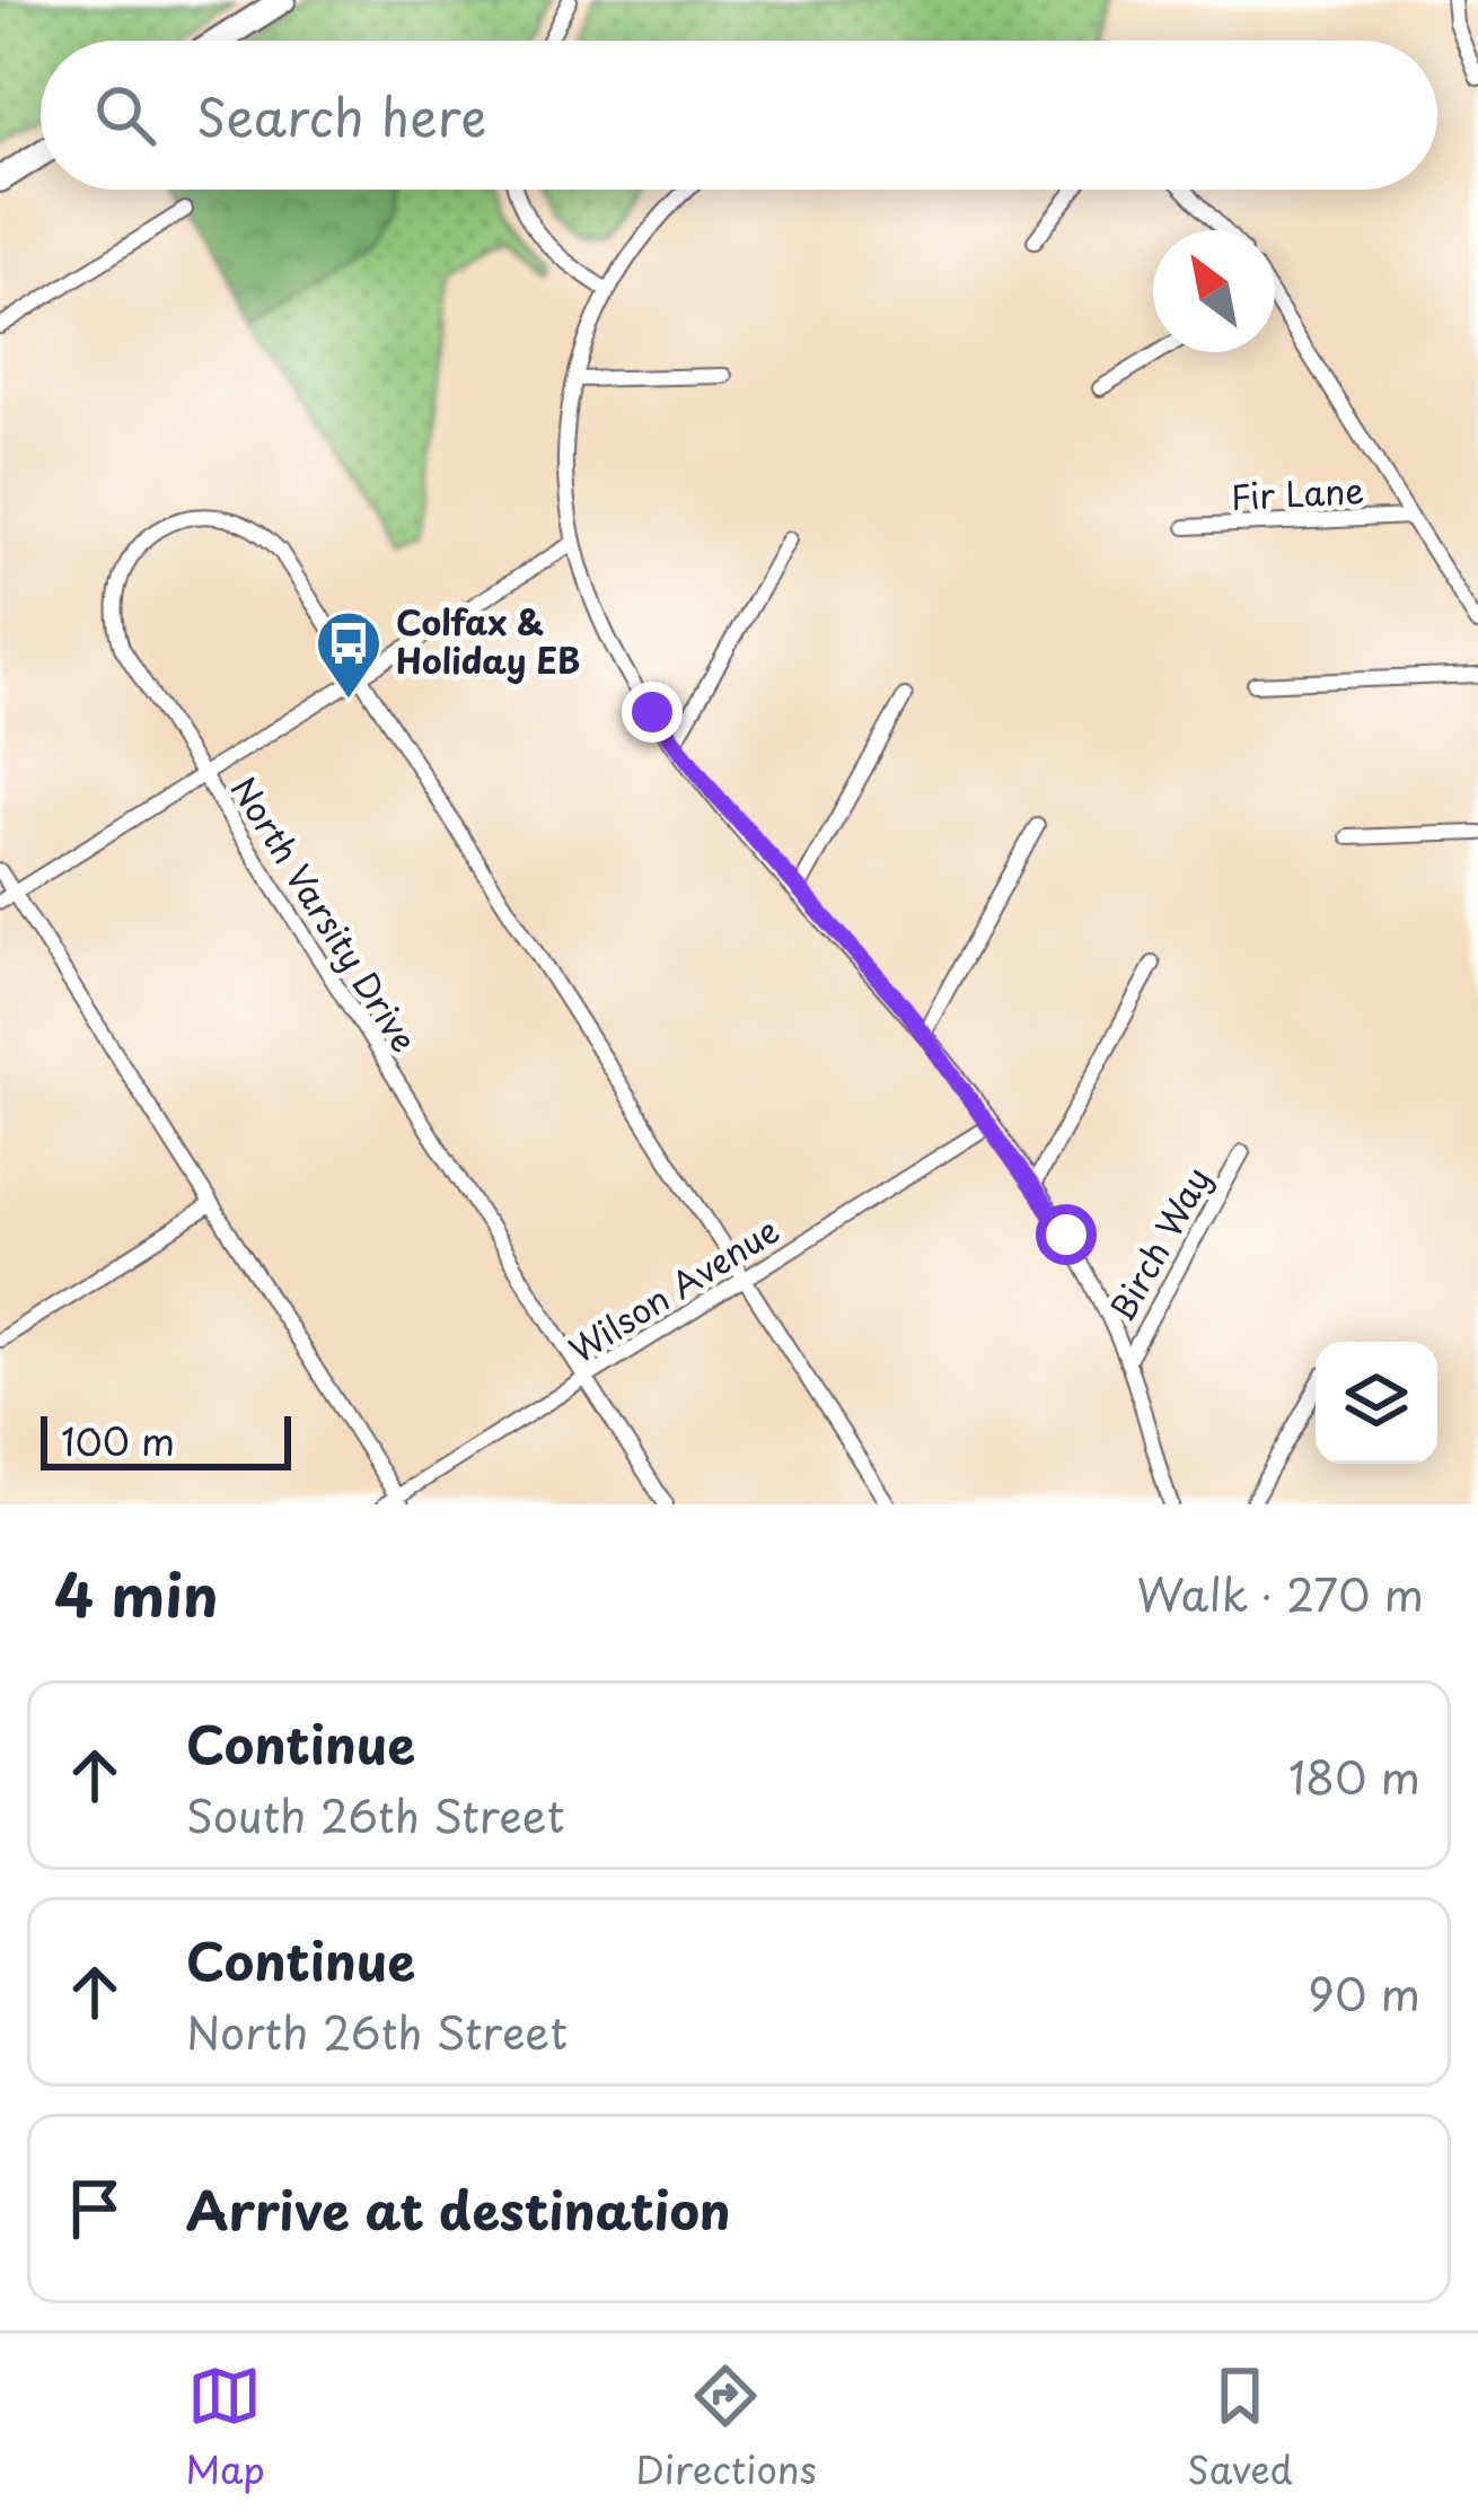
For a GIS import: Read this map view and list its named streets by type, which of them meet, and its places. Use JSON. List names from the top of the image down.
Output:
{
  "streets": {
    "street": [
      "Fir Lane",
      "North Varsity Drive",
      "Birch Way",
      "Wilson Avenue"
    ]
  },
  "crossings": [
    ["North Varsity Drive", "Wilson Avenue"]
  ],
  "places": {
    "bus stop": ["Colfax & Holiday EB"]
  },
  "scale_bar": "100 m",
  "north": "top left",
  "page": {
    "search": "Search here",
    "scale": "100 m",
    "heading": ["4 min", "Walk · 270 m"],
    "list": [
      ["Continue", "South 26th Street", "180 m"],
      ["Continue", "North 26th Street", "90 m"],
      "Arrive at destination"
    ],
    "nav": ["Map", "Directions", "Saved"]
  }
}
